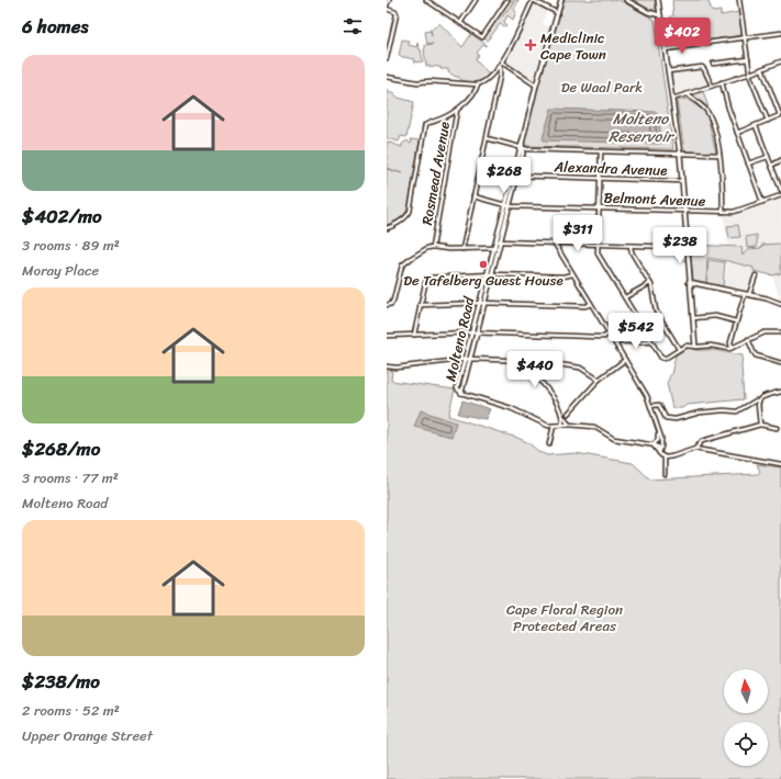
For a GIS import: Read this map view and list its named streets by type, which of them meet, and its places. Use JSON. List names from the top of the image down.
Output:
{
  "streets": {
    "street": [
      "Alexandra Avenue",
      "Rosmead Avenue",
      "Belmont Avenue",
      "Molteno Road"
    ]
  },
  "crossings": [
    ["Alexandra Avenue", "Molteno Road"],
    ["Belmont Avenue", "Molteno Road"]
  ],
  "water": ["Molteno Reservoir"],
  "parks": ["De Waal Park", "Cape Floral Region Protected Areas"],
  "places": {
    "health": ["Mediclinic Cape Town"],
    "other": ["De Tafelberg Guest House"]
  },
  "north": "top",
  "page": {
    "heading": "6 homes",
    "price": [
      "$402",
      "$268",
      "$311",
      "$238",
      "$542",
      "$440"
    ],
    "list": [
      {
        "name": "$402/mo",
        "note": "3 rooms · 89 m² · Moray Place"
      },
      {
        "name": "$268/mo",
        "note": "3 rooms · 77 m² · Molteno Road"
      },
      {
        "name": "$238/mo",
        "note": "2 rooms · 52 m² · Upper Orange Street"
      }
    ]
  }
}
